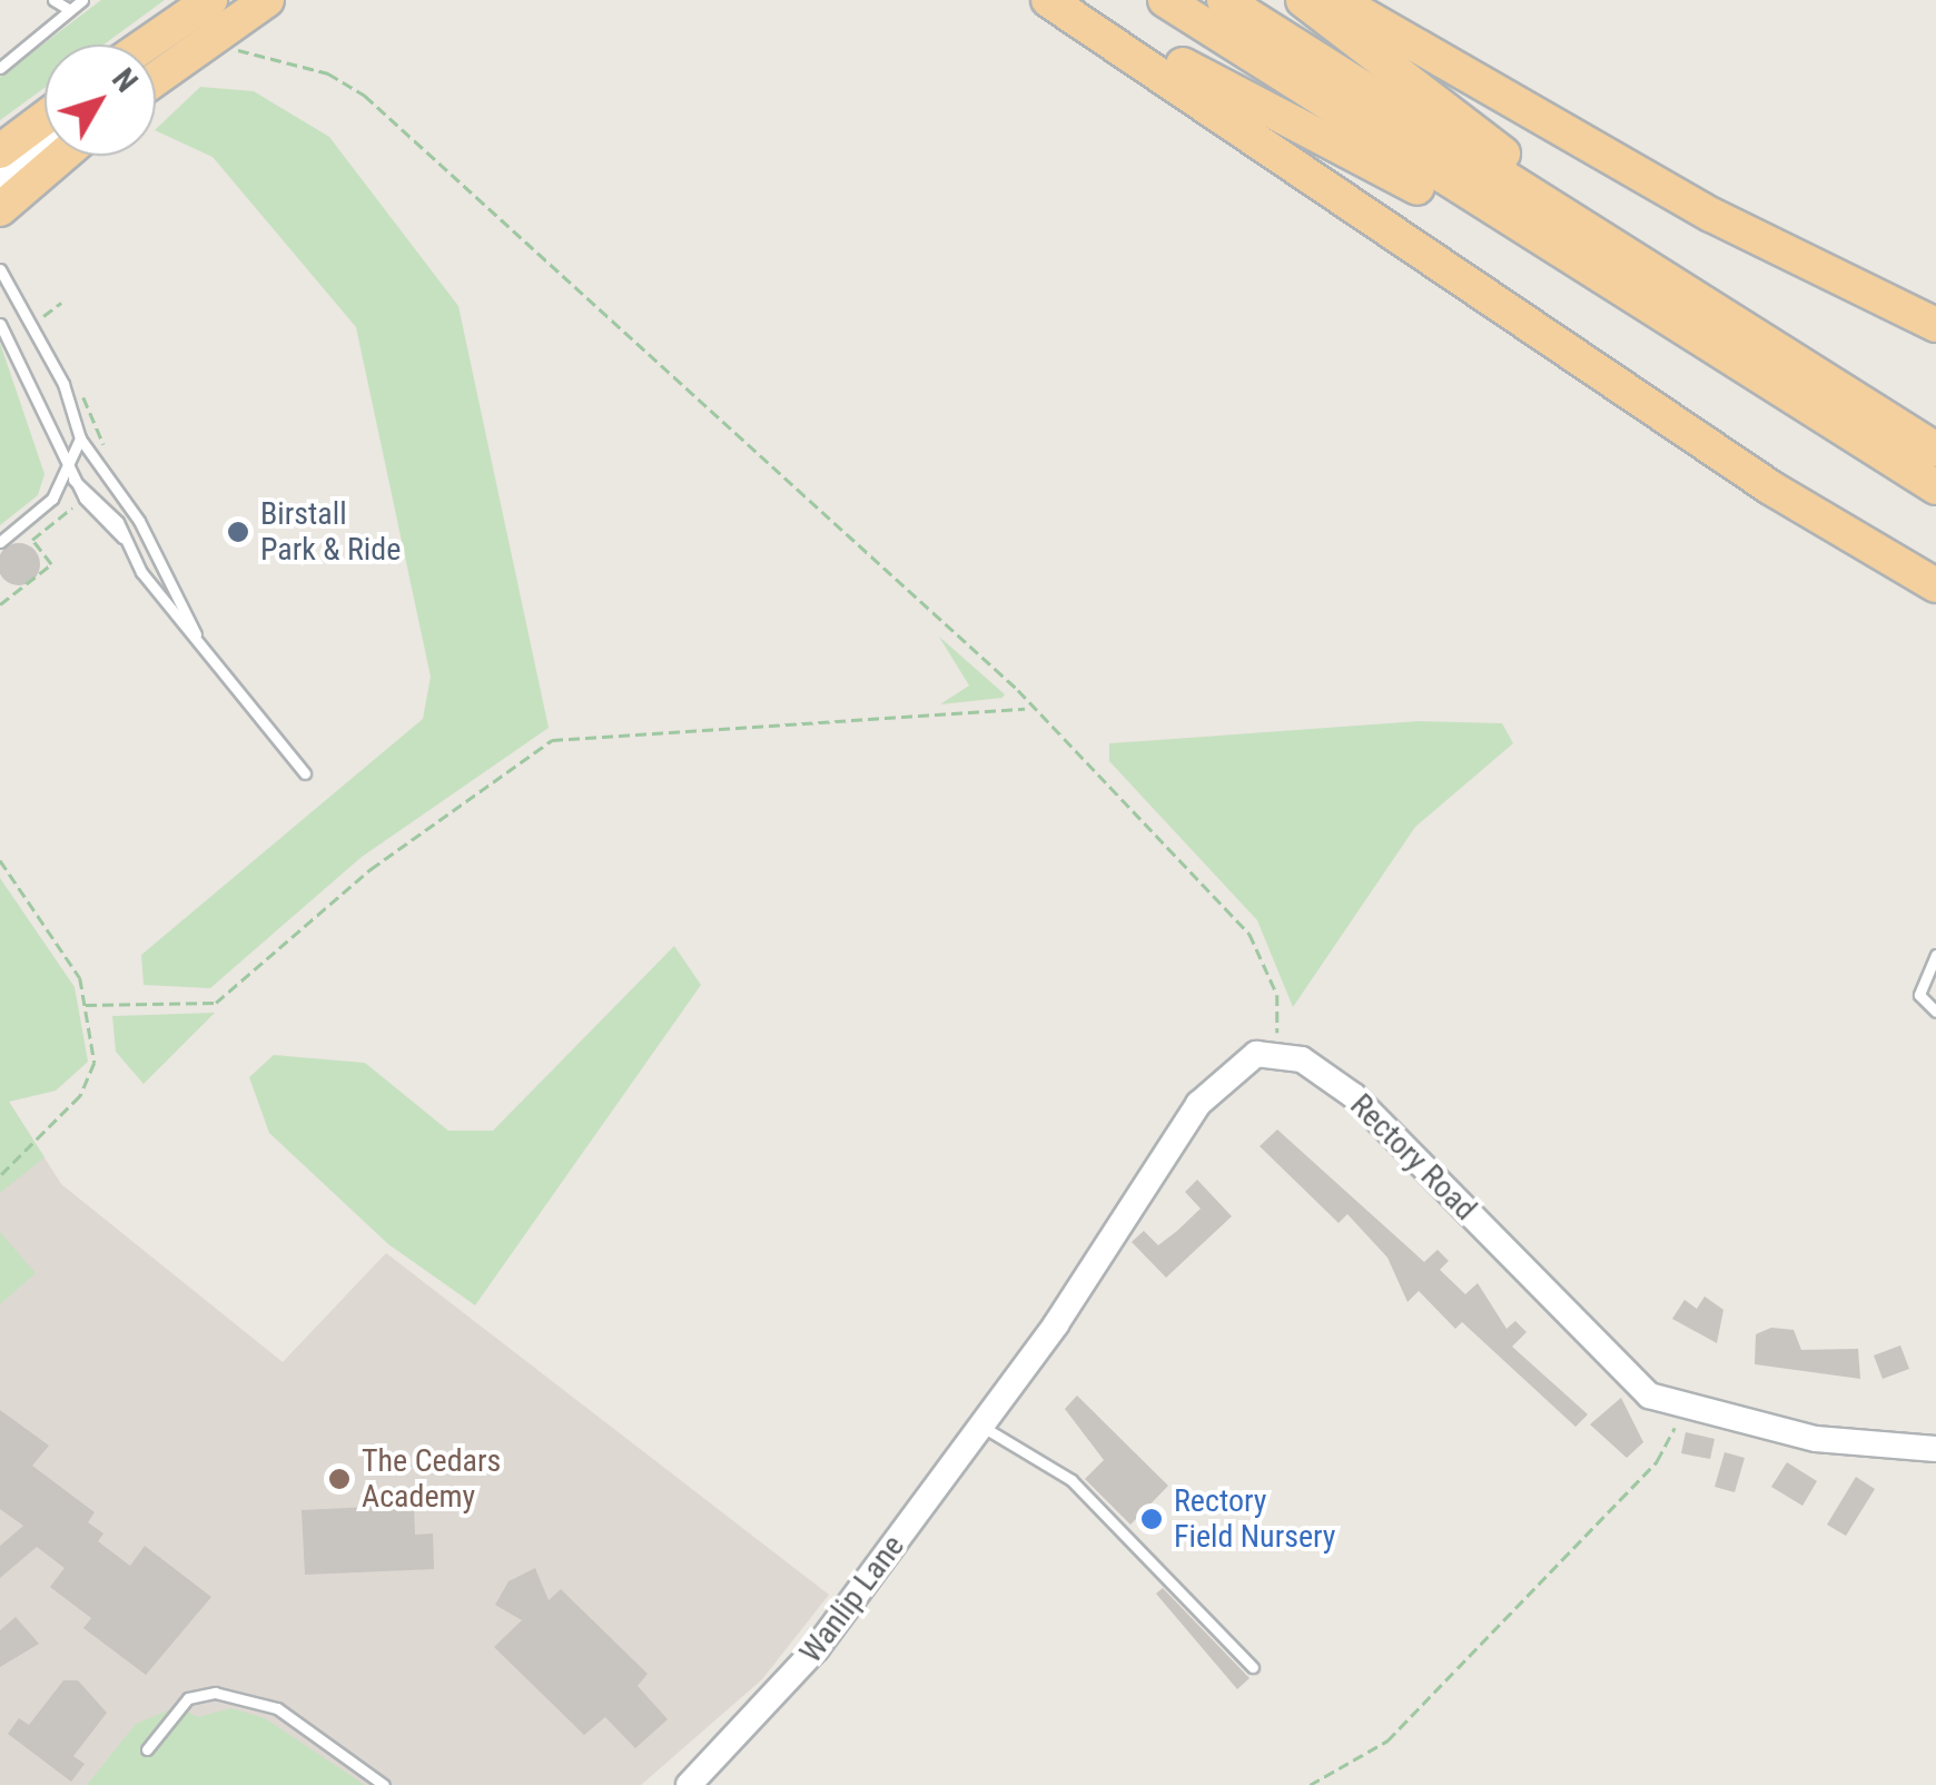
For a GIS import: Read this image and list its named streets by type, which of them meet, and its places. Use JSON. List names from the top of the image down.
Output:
{
  "streets": {
    "street": ["Rectory Road", "Wanlip Lane"]
  },
  "crossings": [
    ["Rectory Road", "Wanlip Lane"]
  ],
  "places": ["Birstall Park & Ride", "The Cedars Academy", "Rectory Field Nursery"],
  "north": "top right"
}
